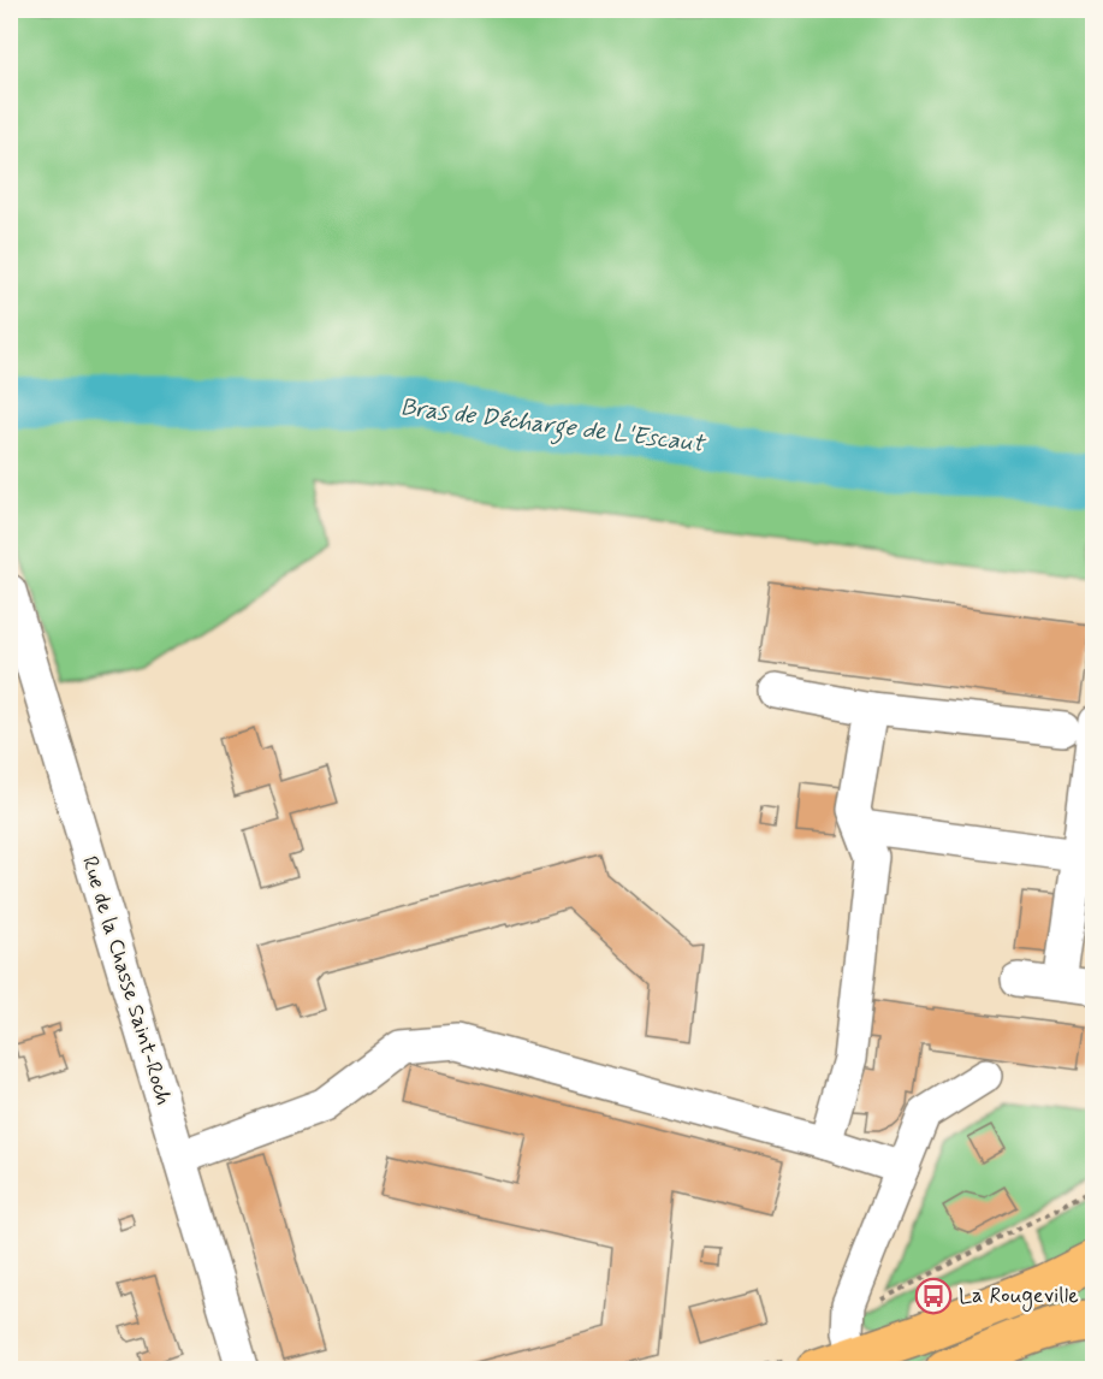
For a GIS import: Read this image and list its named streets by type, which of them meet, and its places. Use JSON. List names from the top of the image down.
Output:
{
  "streets": {
    "street": ["Rue de la Chasse Saint-Roch"]
  },
  "water": ["Bras de Décharge de L'Escaut"],
  "places": {
    "bus stop": ["La Rougeville"]
  }
}
